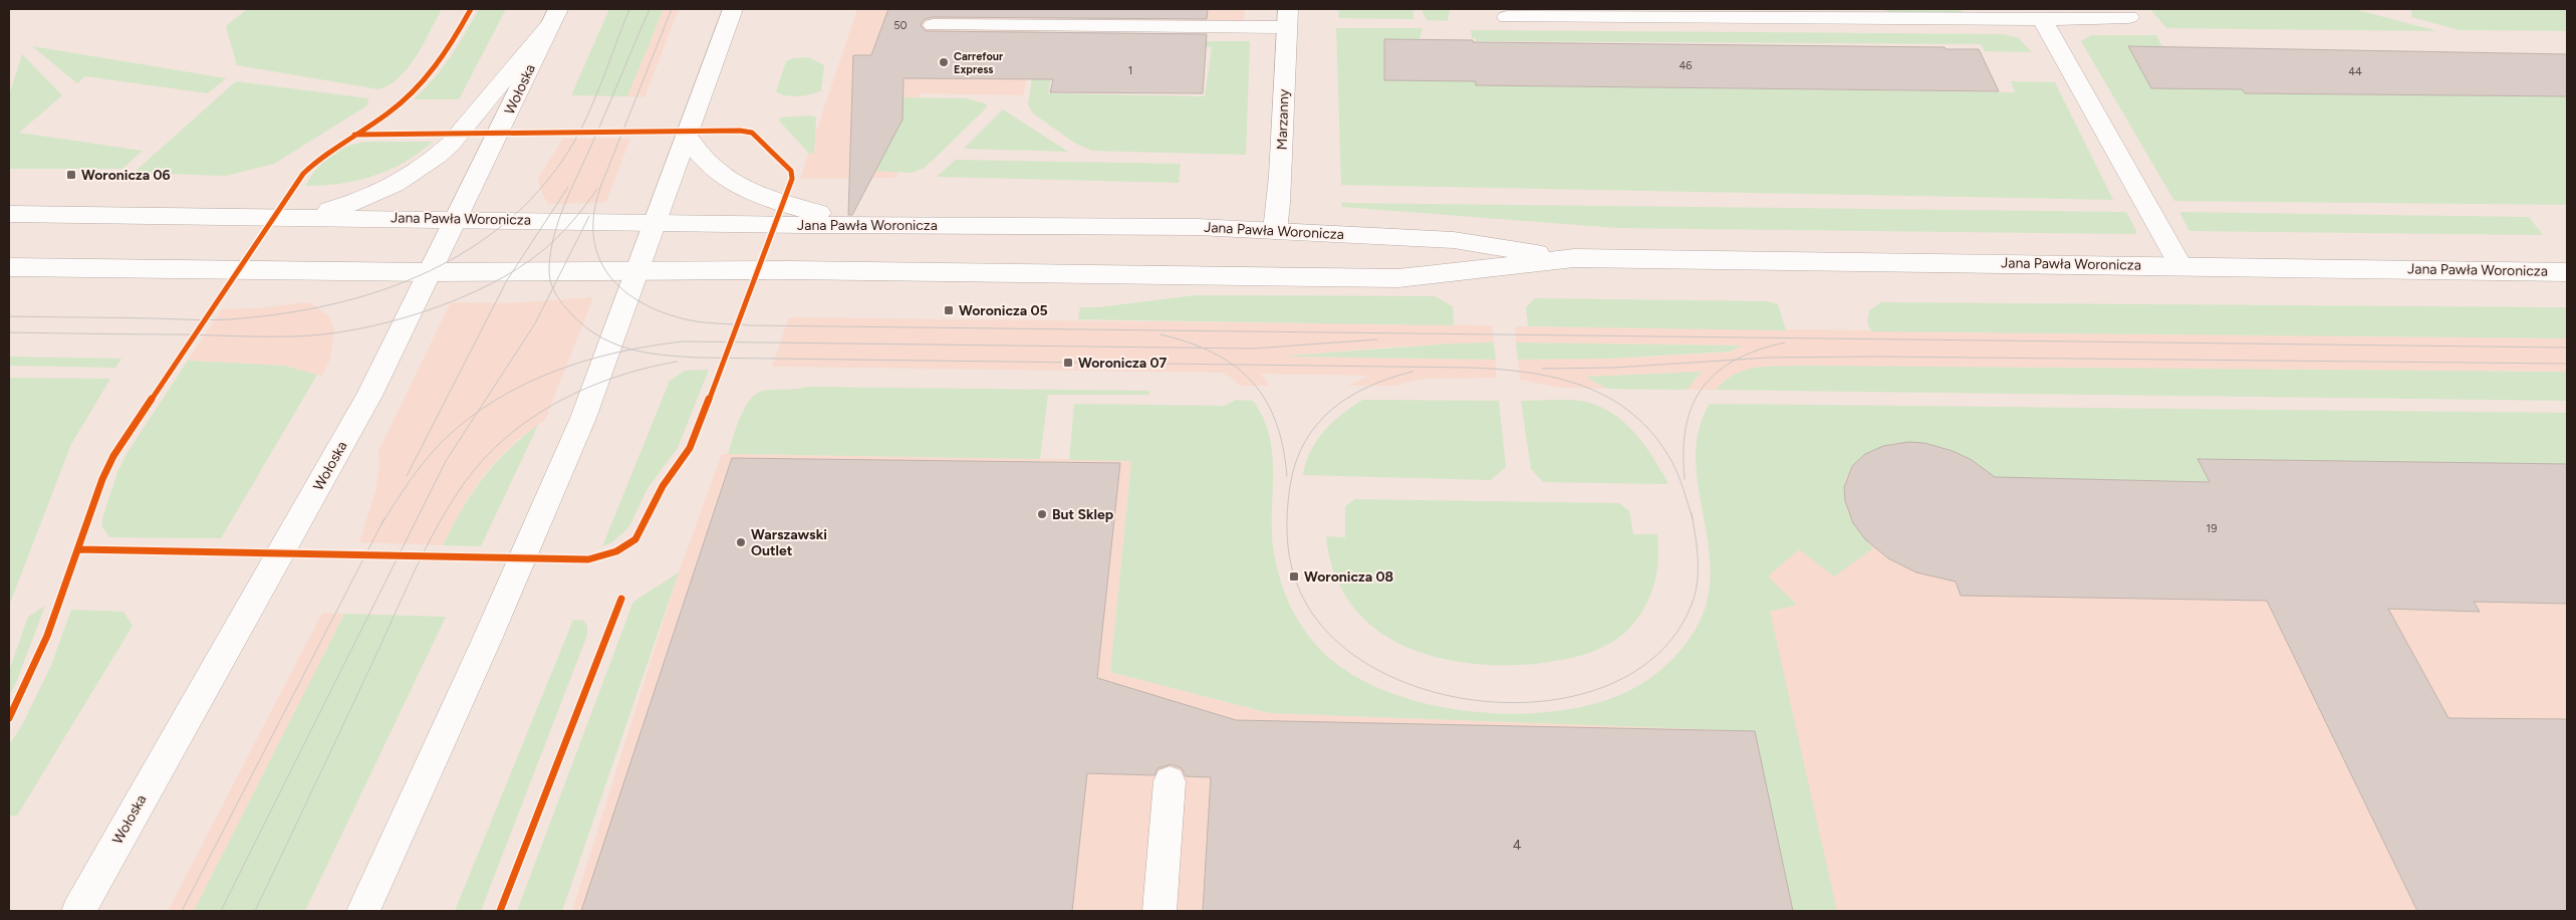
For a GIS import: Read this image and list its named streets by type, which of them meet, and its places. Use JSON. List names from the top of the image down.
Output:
{
  "streets": {
    "street": ["Wołoska", "Marzanny", "Jana Pawła Woronicza"]
  },
  "crossings": [
    ["Wołoska", "Jana Pawła Woronicza"],
    ["Marzanny", "Jana Pawła Woronicza"]
  ],
  "places": {
    "other": ["Carrefour Express", "But Sklep", "Warszawski Outlet"],
    "transit": [
      "Woronicza 06",
      "Woronicza 05",
      "Woronicza 07",
      "Woronicza 08"
    ]
  },
  "house_numbers": [
    "50",
    "46",
    "1",
    "44",
    "19",
    "4"
  ]
}
